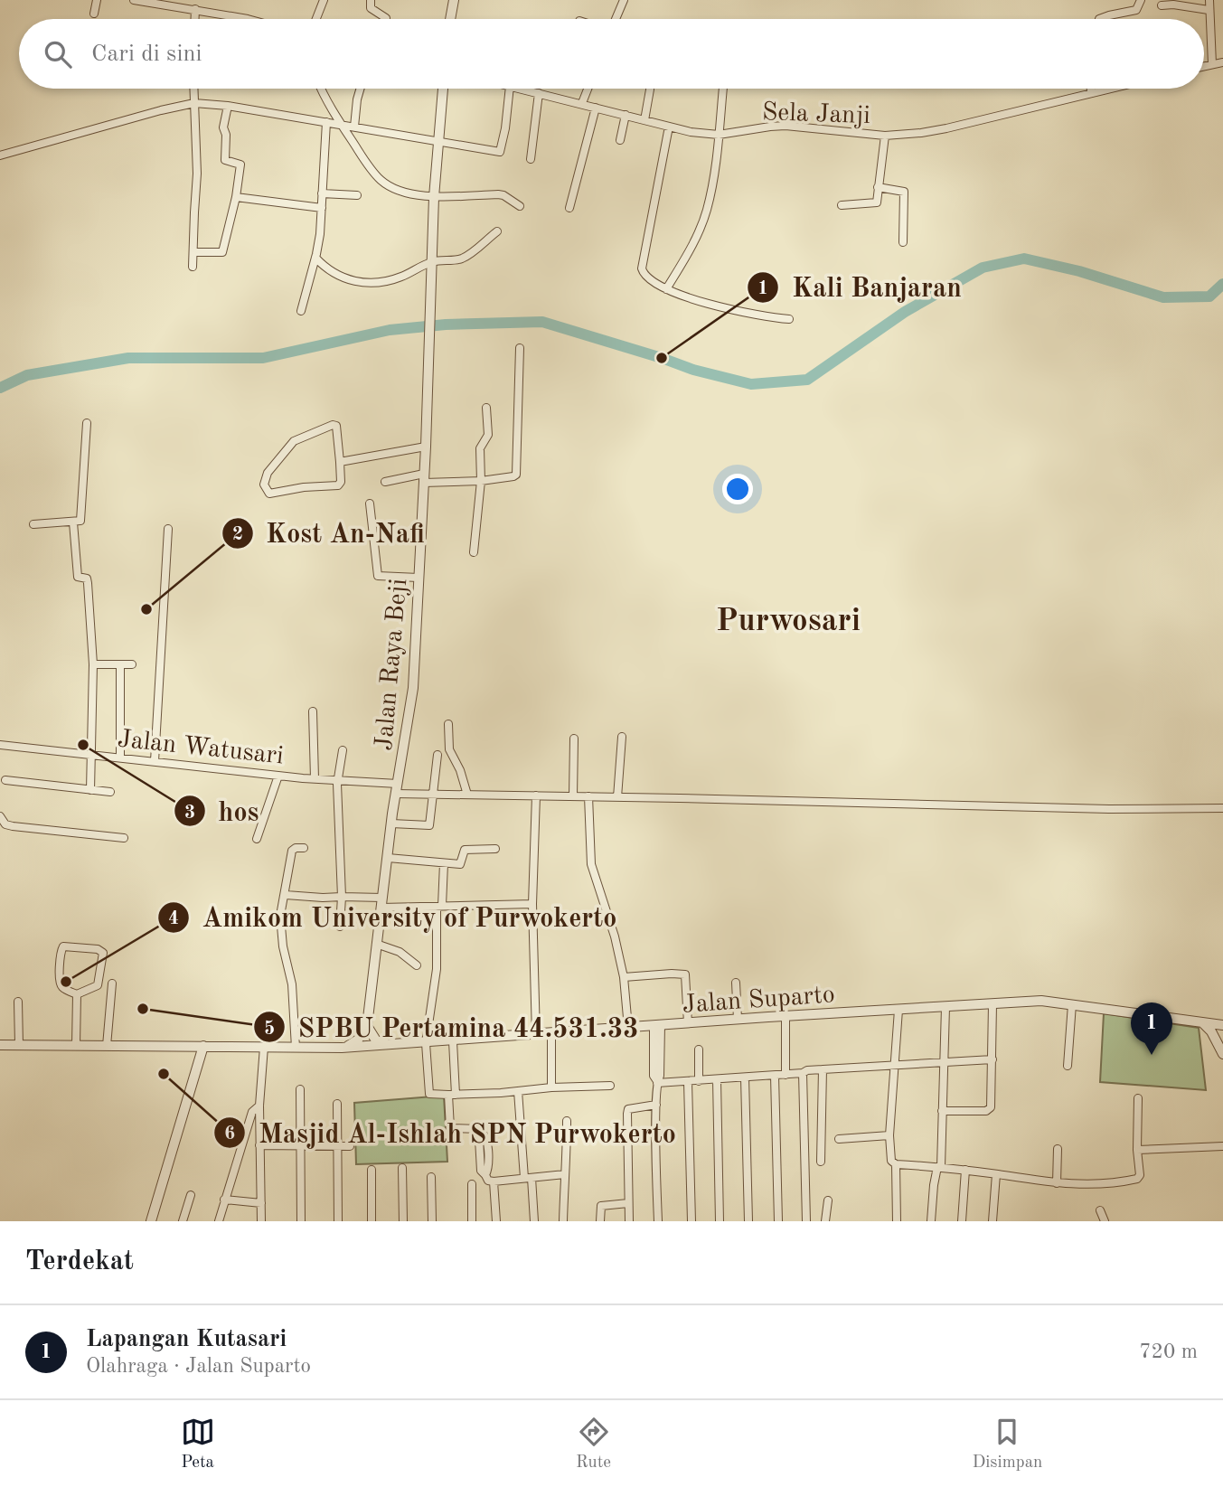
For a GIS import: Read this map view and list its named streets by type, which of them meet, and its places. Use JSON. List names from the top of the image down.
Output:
{
  "streets": {
    "street": [
      "Sela Janji",
      "Jalan Raya Beji",
      "Jalan Watusari",
      "Jalan Suparto"
    ]
  },
  "crossings": [
    ["Jalan Raya Beji", "Jalan Watusari"]
  ],
  "districts": ["Purwosari"],
  "places": [
    "Kali Banjaran",
    "Kost An-Nafi",
    "hos",
    "Amikom University of Purwokerto",
    "SPBU Pertamina 44.531.33",
    "Masjid Al-Ishlah SPN Purwokerto"
  ],
  "page": {
    "search": "Cari di sini",
    "pins": "1",
    "heading": "Terdekat",
    "list": [
      {
        "mark": "1",
        "name": "Lapangan Kutasari",
        "note": "Olahraga · Jalan Suparto",
        "value": "720 m"
      }
    ],
    "nav": ["Peta", "Rute", "Disimpan"]
  }
}
